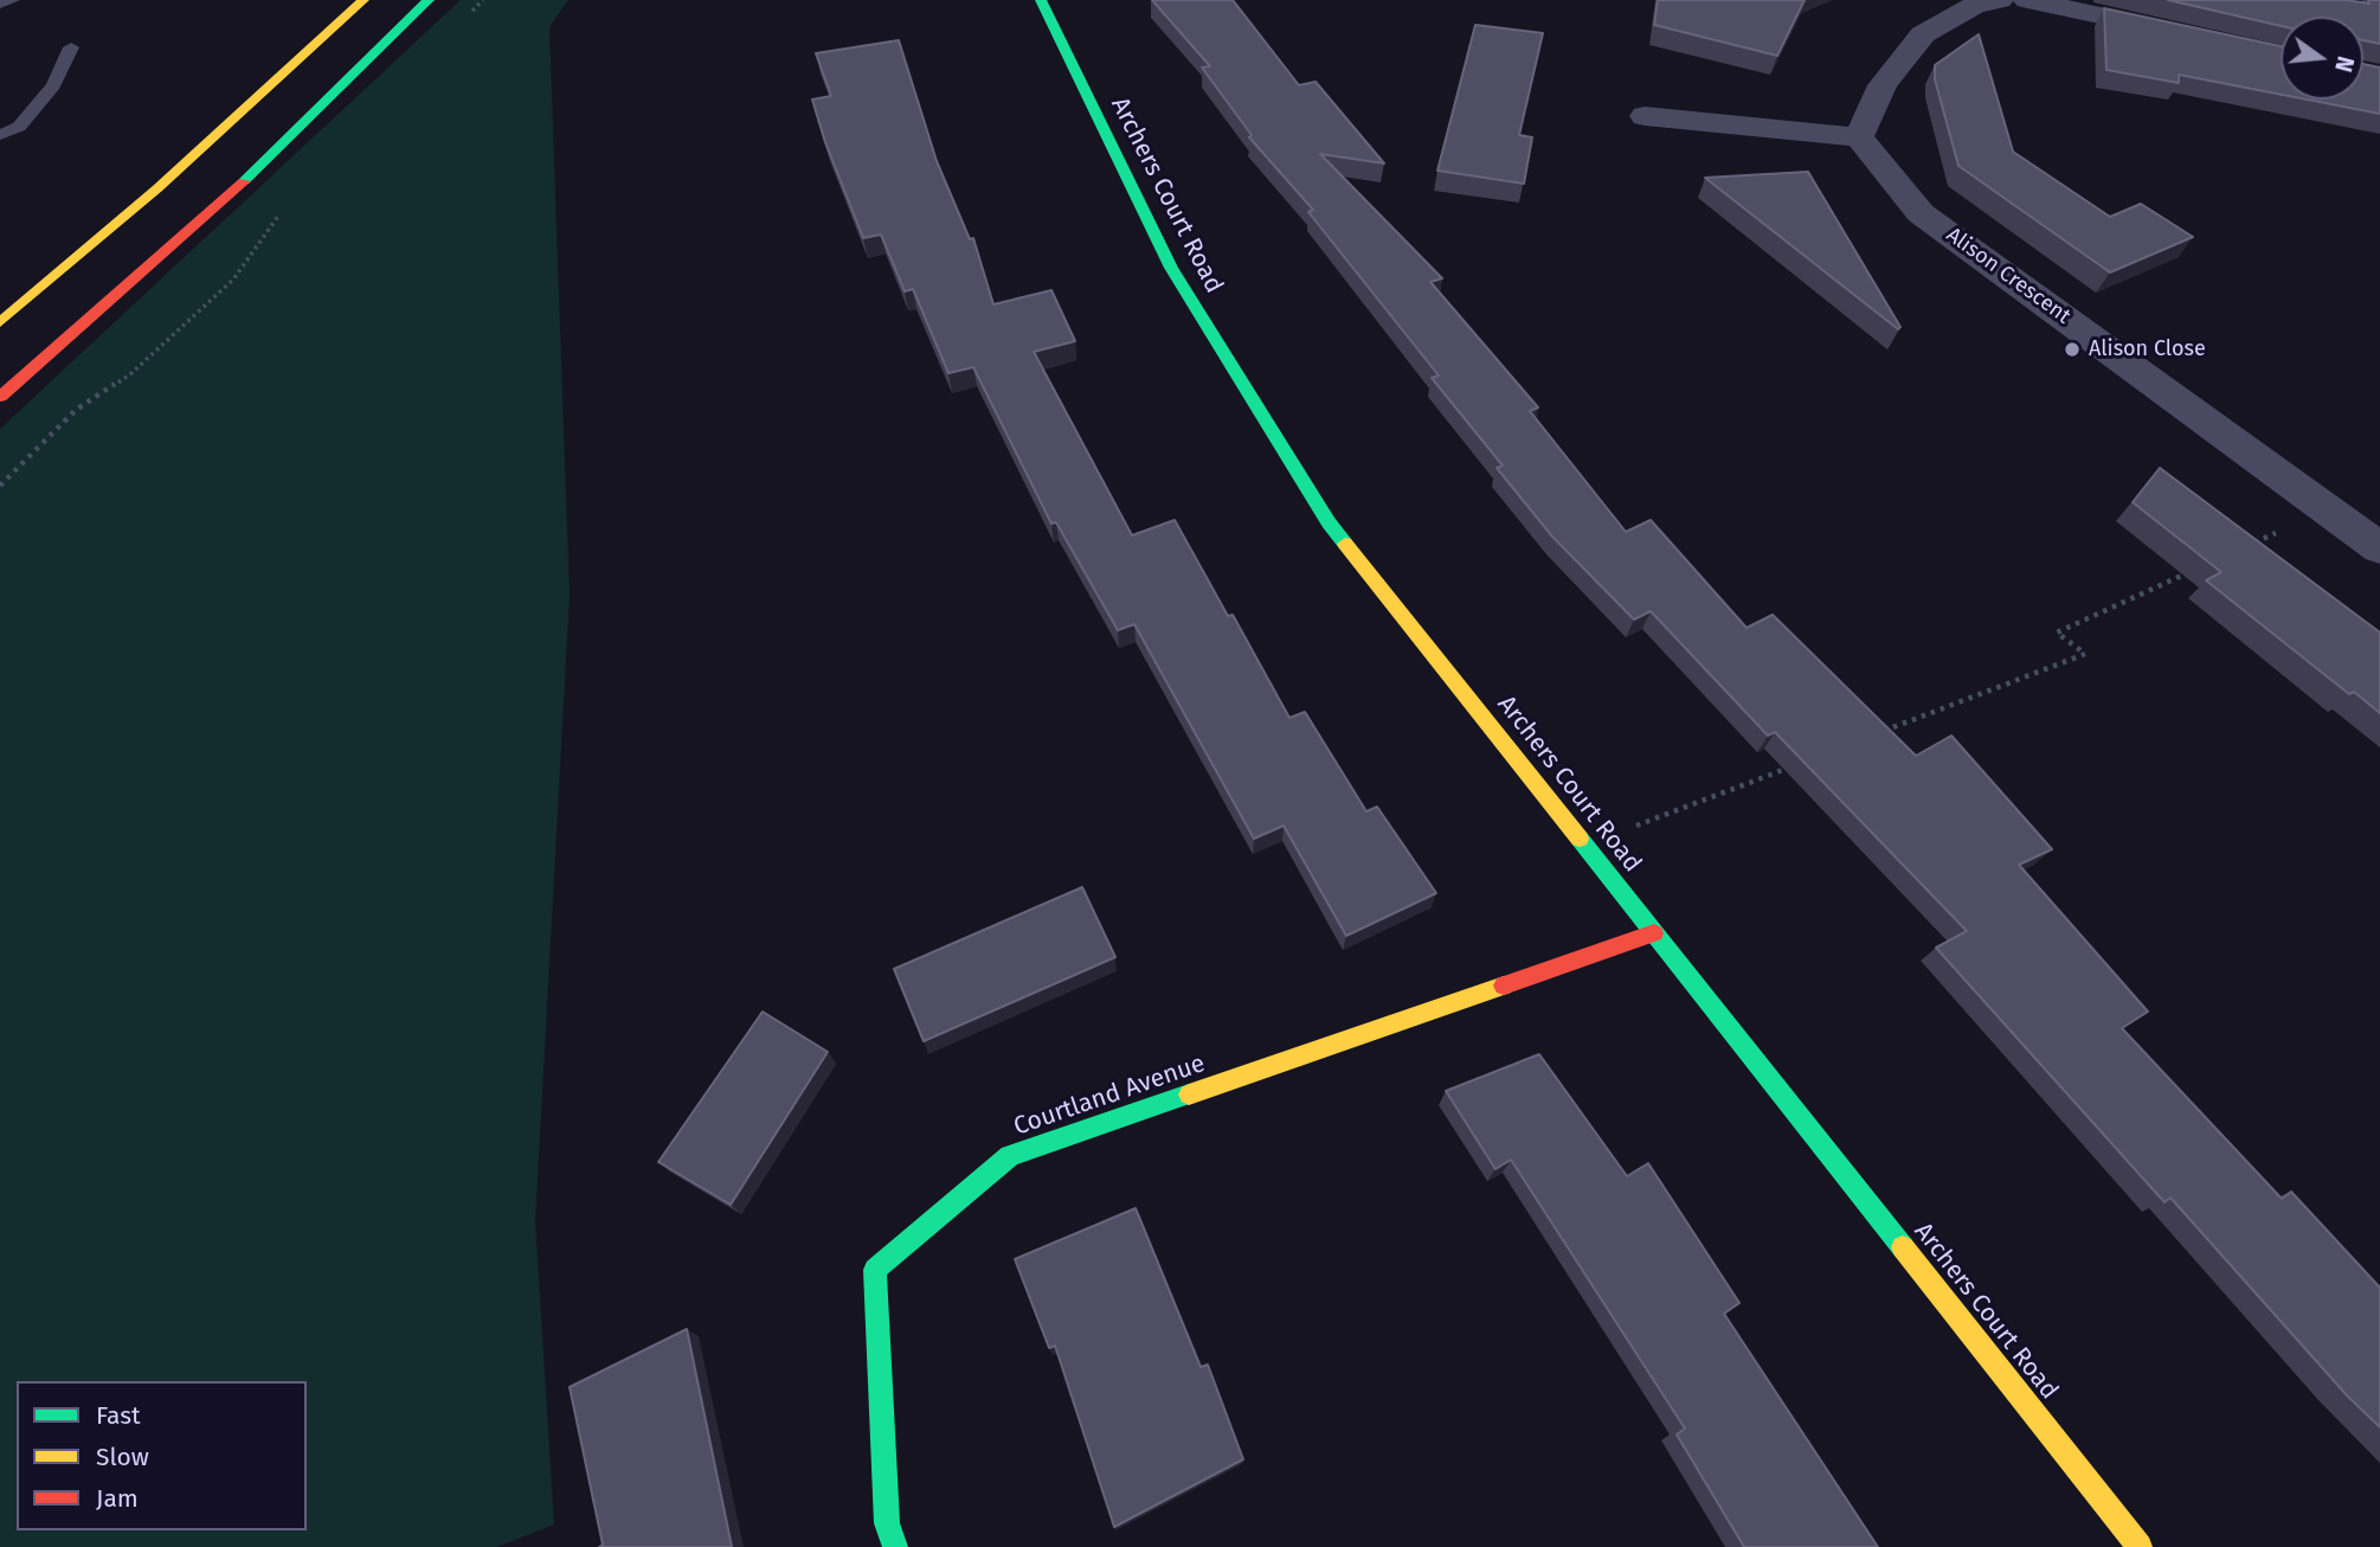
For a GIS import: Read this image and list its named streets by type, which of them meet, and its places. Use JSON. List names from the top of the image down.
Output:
{
  "streets": {
    "main road": ["Archers Court Road", "Courtland Avenue"],
    "street": ["Alison Crescent"]
  },
  "crossings": [
    ["Archers Court Road", "Courtland Avenue"]
  ],
  "places": ["Alison Close"],
  "legend": ["Fast", "Slow", "Jam"],
  "north": "right"
}
